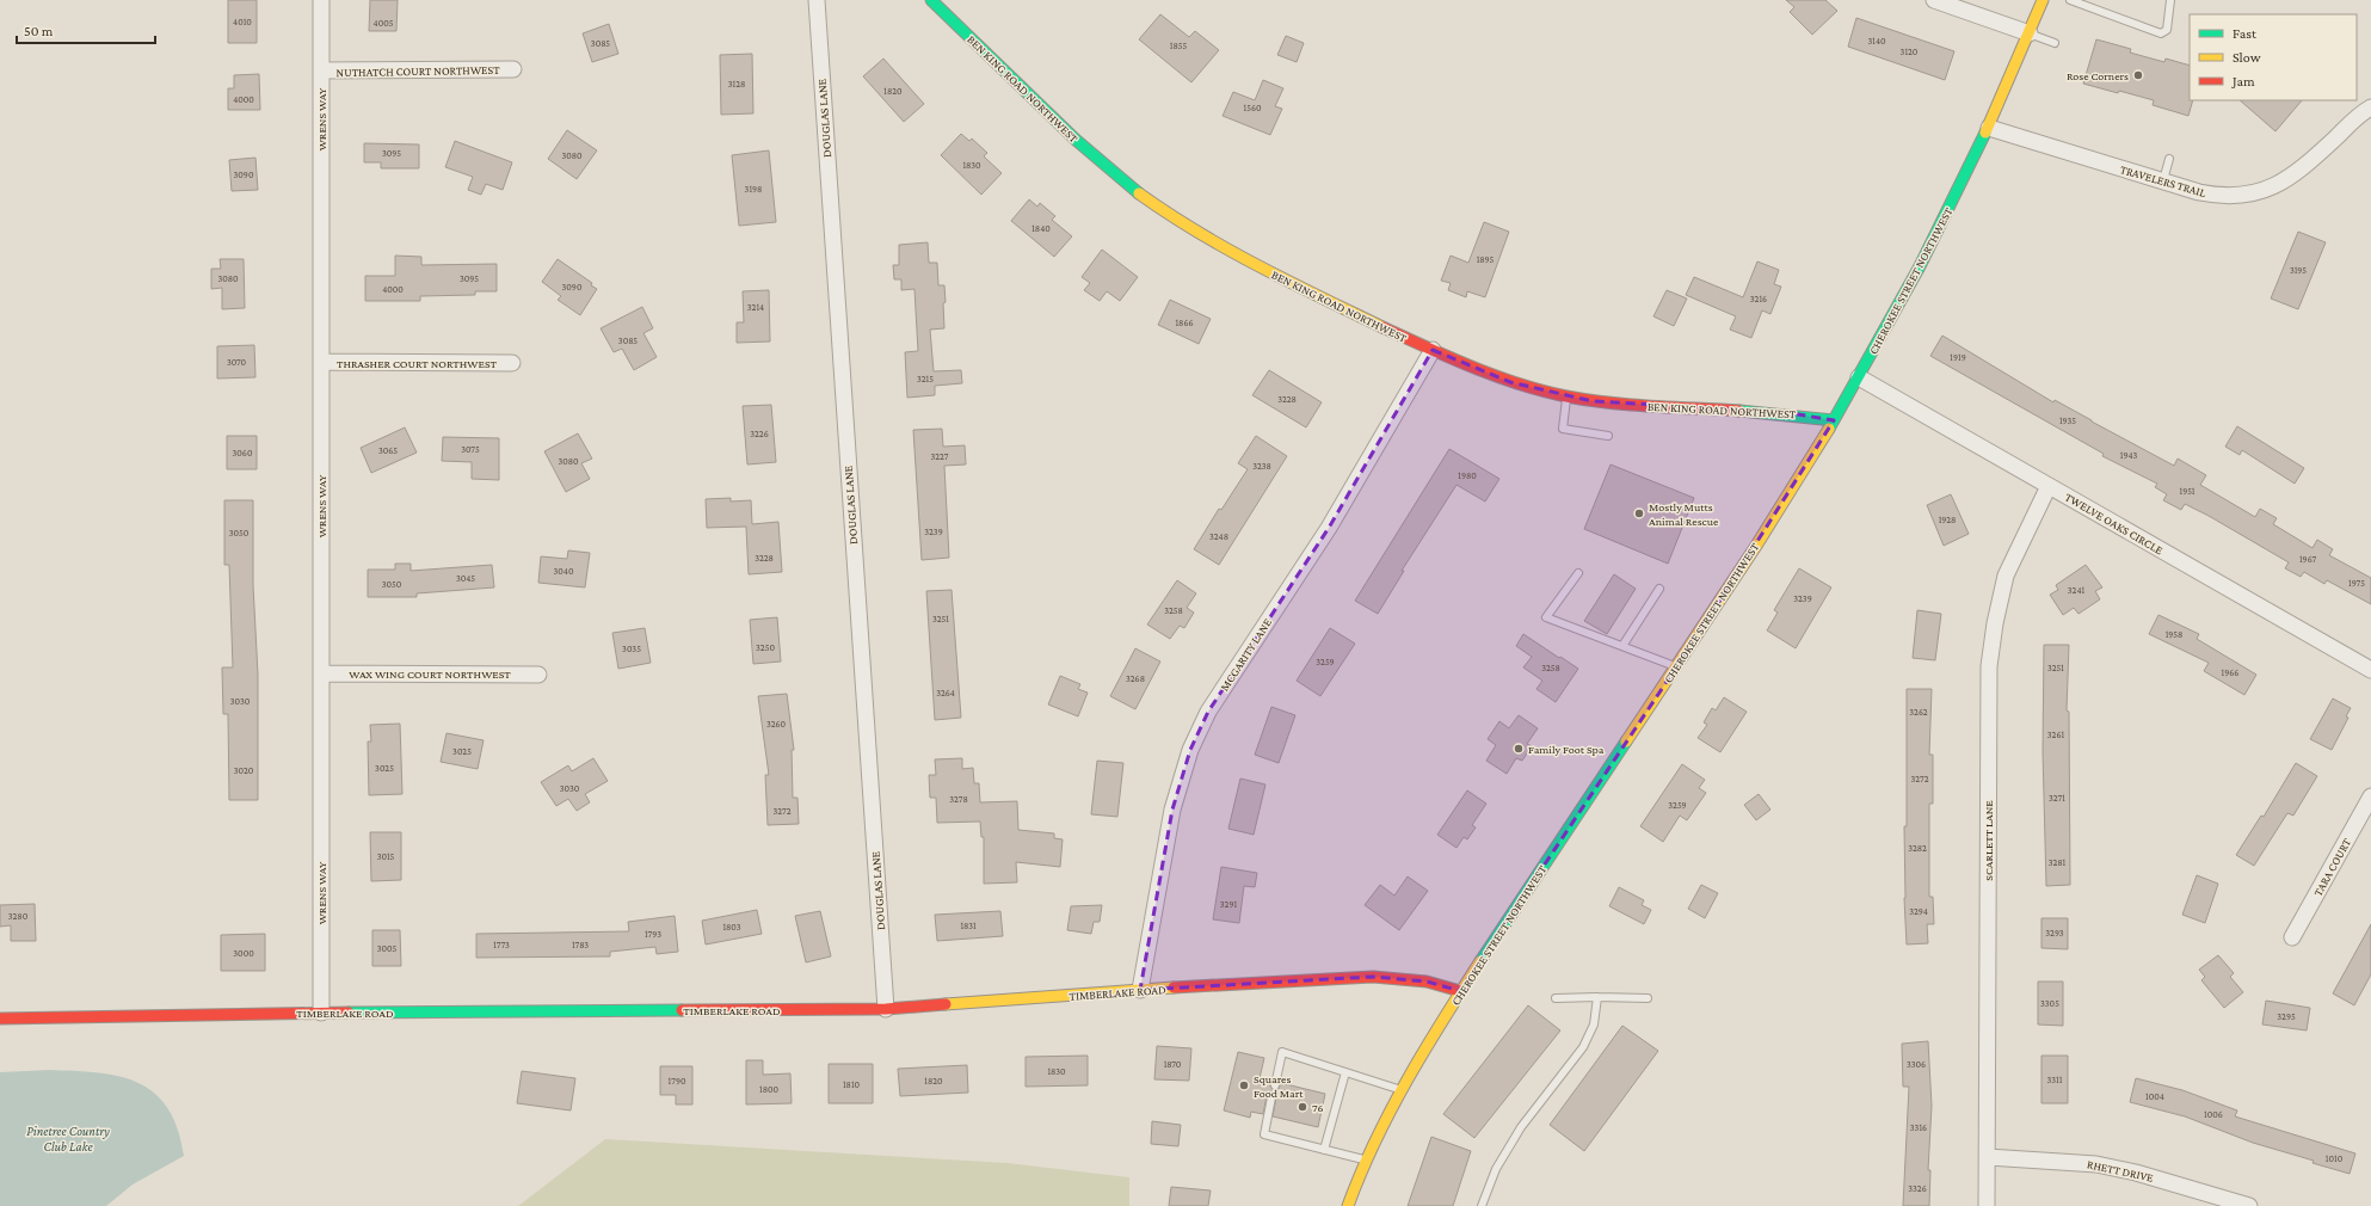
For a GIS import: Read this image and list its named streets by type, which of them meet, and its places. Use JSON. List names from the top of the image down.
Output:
{
  "streets": {
    "street": [
      "NUTHATCH COURT NORTHWEST",
      "BEN KING ROAD NORTHWEST",
      "DOUGLAS LANE",
      "WRENS WAY",
      "TRAVELERS TRAIL",
      "CHEROKEE STREET NORTHWEST",
      "THRASHER COURT NORTHWEST",
      "TWELVE OAKS CIRCLE",
      "MCGARITY LANE",
      "WAX WING COURT NORTHWEST",
      "SCARLETT LANE",
      "TARA COURT",
      "TIMBERLAKE ROAD",
      "RHETT DRIVE"
    ]
  },
  "crossings": [
    ["NUTHATCH COURT NORTHWEST", "WRENS WAY"],
    ["BEN KING ROAD NORTHWEST", "CHEROKEE STREET NORTHWEST"],
    ["BEN KING ROAD NORTHWEST", "MCGARITY LANE"],
    ["DOUGLAS LANE", "TIMBERLAKE ROAD"],
    ["WRENS WAY", "THRASHER COURT NORTHWEST"],
    ["WRENS WAY", "WAX WING COURT NORTHWEST"],
    ["WRENS WAY", "TIMBERLAKE ROAD"],
    ["TRAVELERS TRAIL", "CHEROKEE STREET NORTHWEST"],
    ["CHEROKEE STREET NORTHWEST", "TWELVE OAKS CIRCLE"],
    ["CHEROKEE STREET NORTHWEST", "TIMBERLAKE ROAD"],
    ["TWELVE OAKS CIRCLE", "SCARLETT LANE"],
    ["MCGARITY LANE", "TIMBERLAKE ROAD"],
    ["SCARLETT LANE", "RHETT DRIVE"]
  ],
  "water": ["Pinetree Country Club Lake"],
  "places": [
    "Rose Corners",
    "Mostly Mutts Animal Rescue",
    "Family Foot Spa",
    "Squares Food Mart",
    "76"
  ],
  "house_numbers": [
    "4010",
    "4005",
    "3140",
    "3085",
    "1855",
    "3120",
    "3128",
    "1820",
    "4000",
    "1560",
    "3095",
    "3080",
    "1830",
    "3090",
    "3198",
    "1840",
    "1895",
    "3195",
    "3080",
    "3095",
    "3090",
    "4000",
    "3216",
    "3214",
    "1866",
    "3085",
    "1919",
    "3070",
    "3215",
    "3228",
    "1935",
    "3226",
    "3075",
    "3065",
    "3060",
    "1943",
    "3227",
    "3080",
    "3238",
    "1980",
    "1951",
    "1928",
    "3239",
    "3050",
    "3248",
    "3228",
    "1967",
    "3040",
    "3045",
    "1975",
    "3050",
    "3241",
    "3239",
    "3258",
    "3251",
    "1958",
    "3250",
    "3035",
    "3259",
    "3258",
    "3251",
    "1966",
    "3268",
    "3264",
    "3030",
    "3262",
    "3260",
    "3261",
    "3025",
    "3025",
    "3020",
    "3272",
    "3030",
    "3271",
    "3278",
    "3259",
    "3272",
    "3282",
    "3015",
    "3281",
    "3291",
    "3294",
    "3280",
    "1831",
    "1803",
    "3293",
    "1793",
    "1773",
    "1783",
    "3005",
    "3000",
    "3305",
    "3295",
    "1870",
    "3306",
    "1830",
    "3311",
    "1790",
    "1820",
    "1810",
    "1800",
    "1004",
    "1006",
    "3316",
    "1010",
    "3326"
  ],
  "legend": ["Fast", "Slow", "Jam"],
  "scale_bar": "50 m"
}
